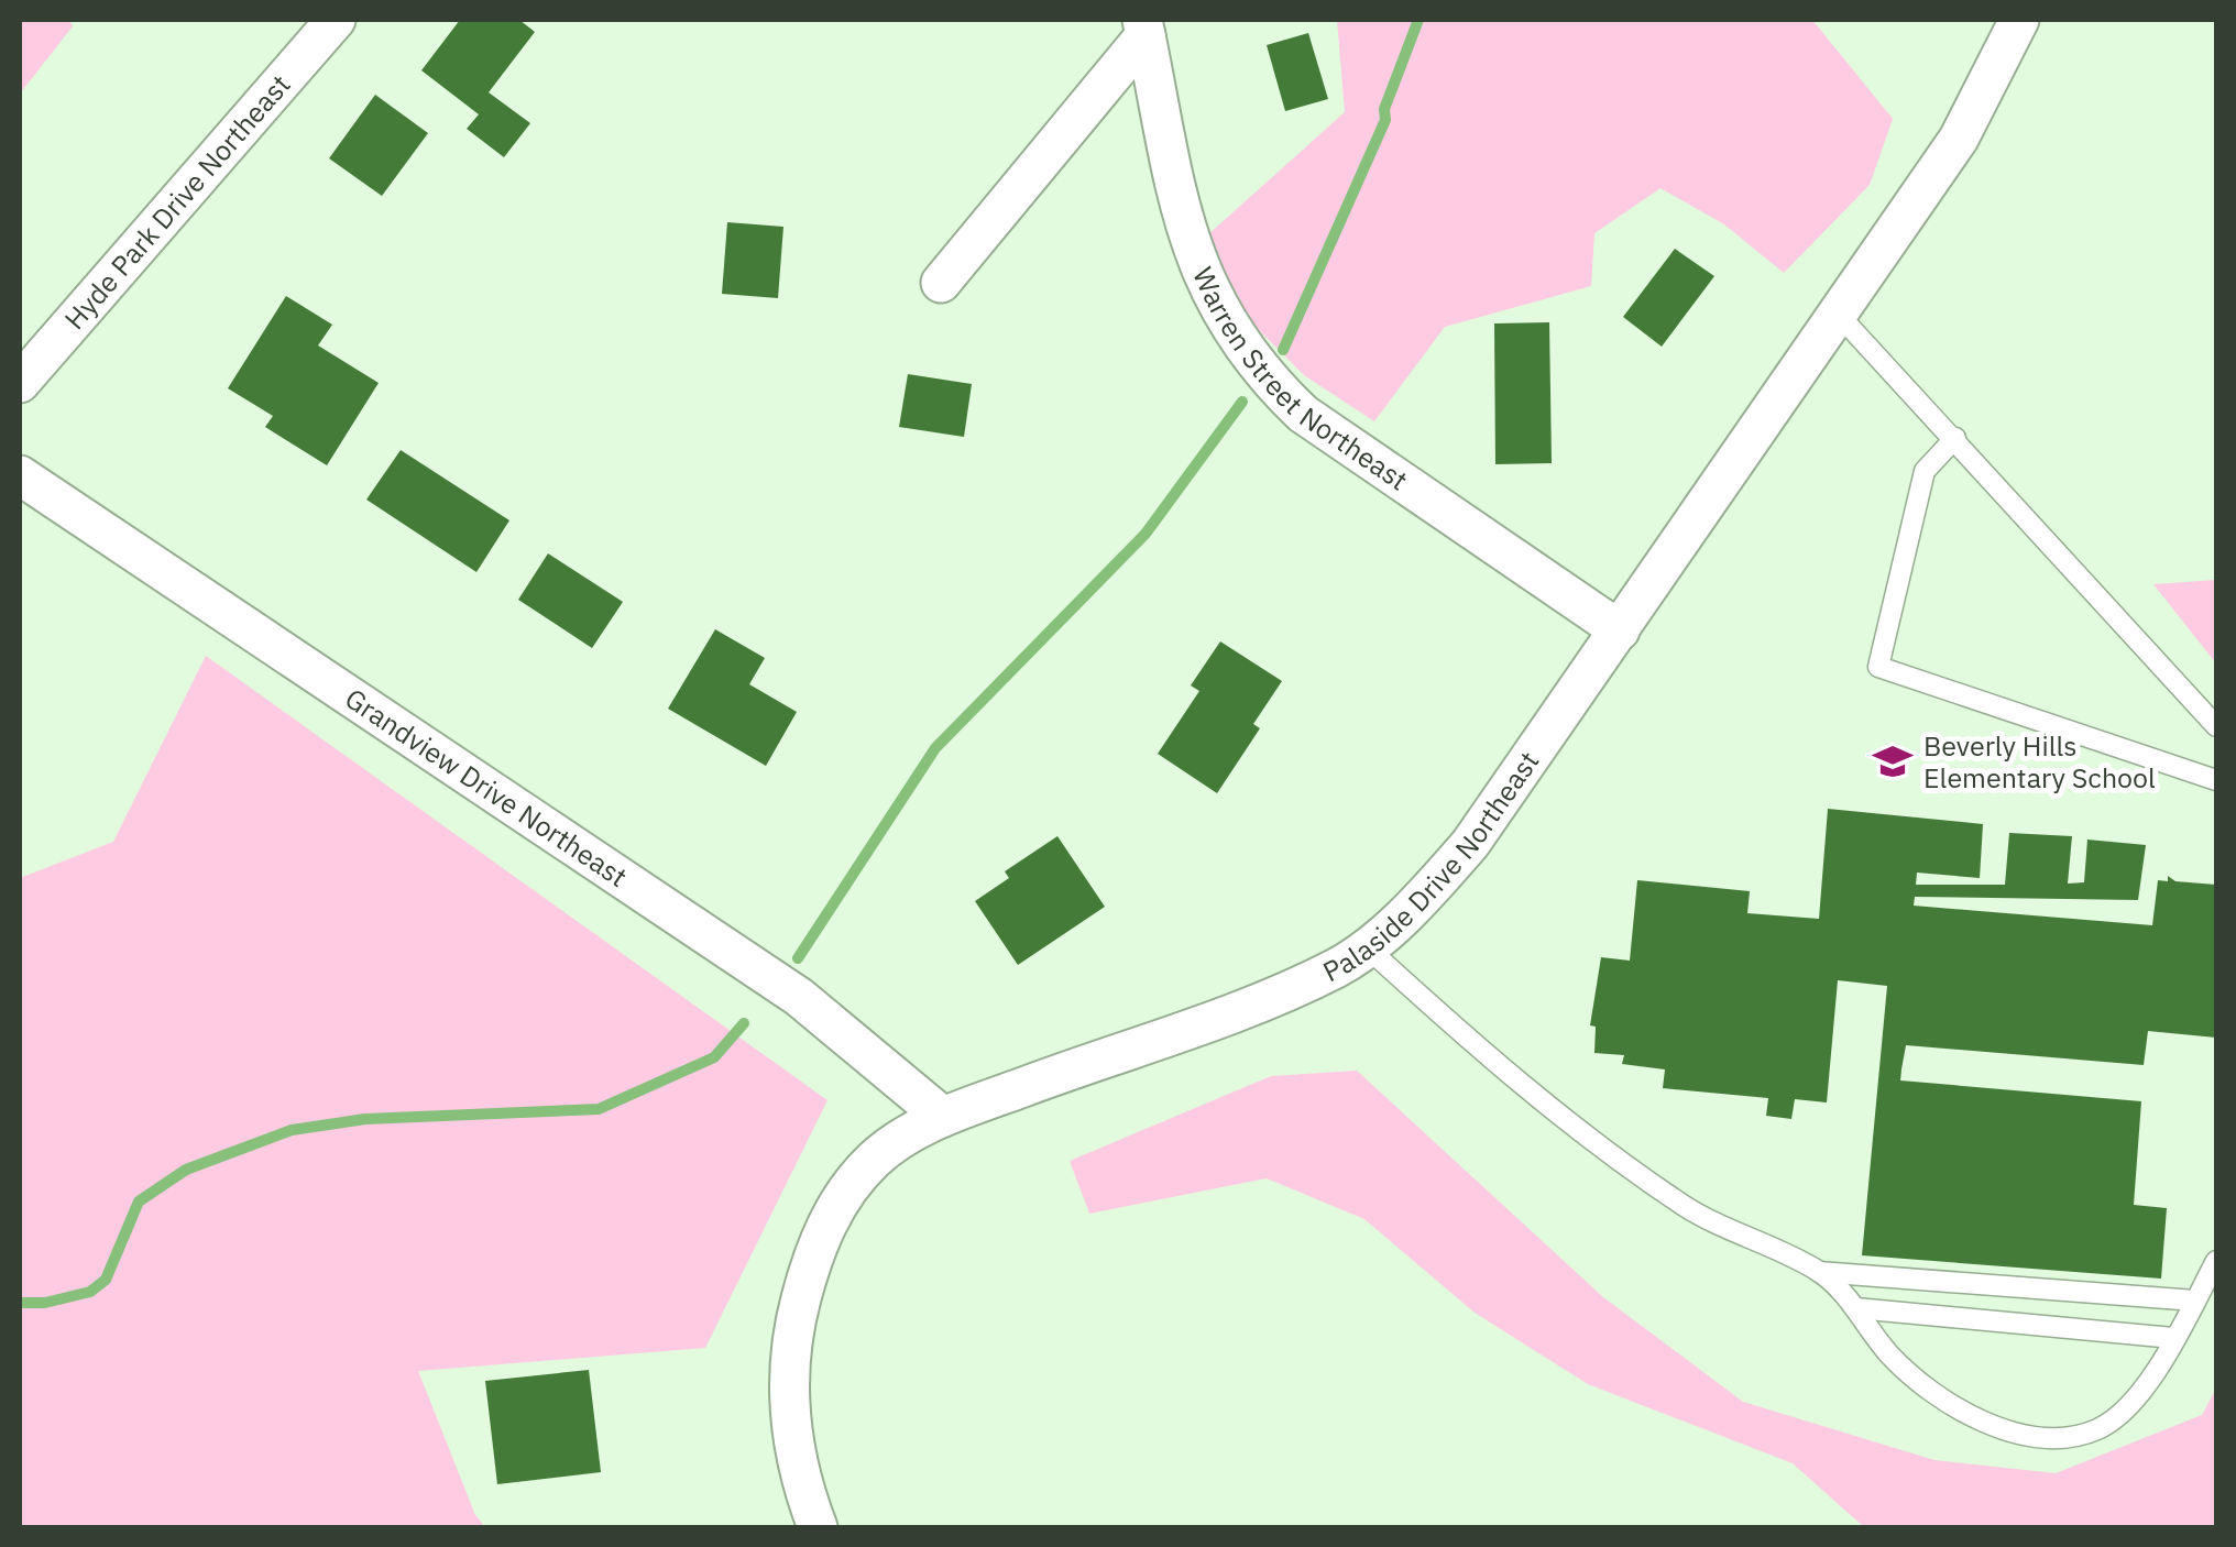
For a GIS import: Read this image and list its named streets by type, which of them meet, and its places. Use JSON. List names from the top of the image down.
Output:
{
  "streets": {
    "street": [
      "Hyde Park Drive Northeast",
      "Warren Street Northeast",
      "Grandview Drive Northeast",
      "Palaside Drive Northeast"
    ]
  },
  "crossings": [
    ["Warren Street Northeast", "Palaside Drive Northeast"],
    ["Grandview Drive Northeast", "Palaside Drive Northeast"]
  ],
  "places": {
    "school or university": ["Beverly Hills Elementary School"]
  }
}
